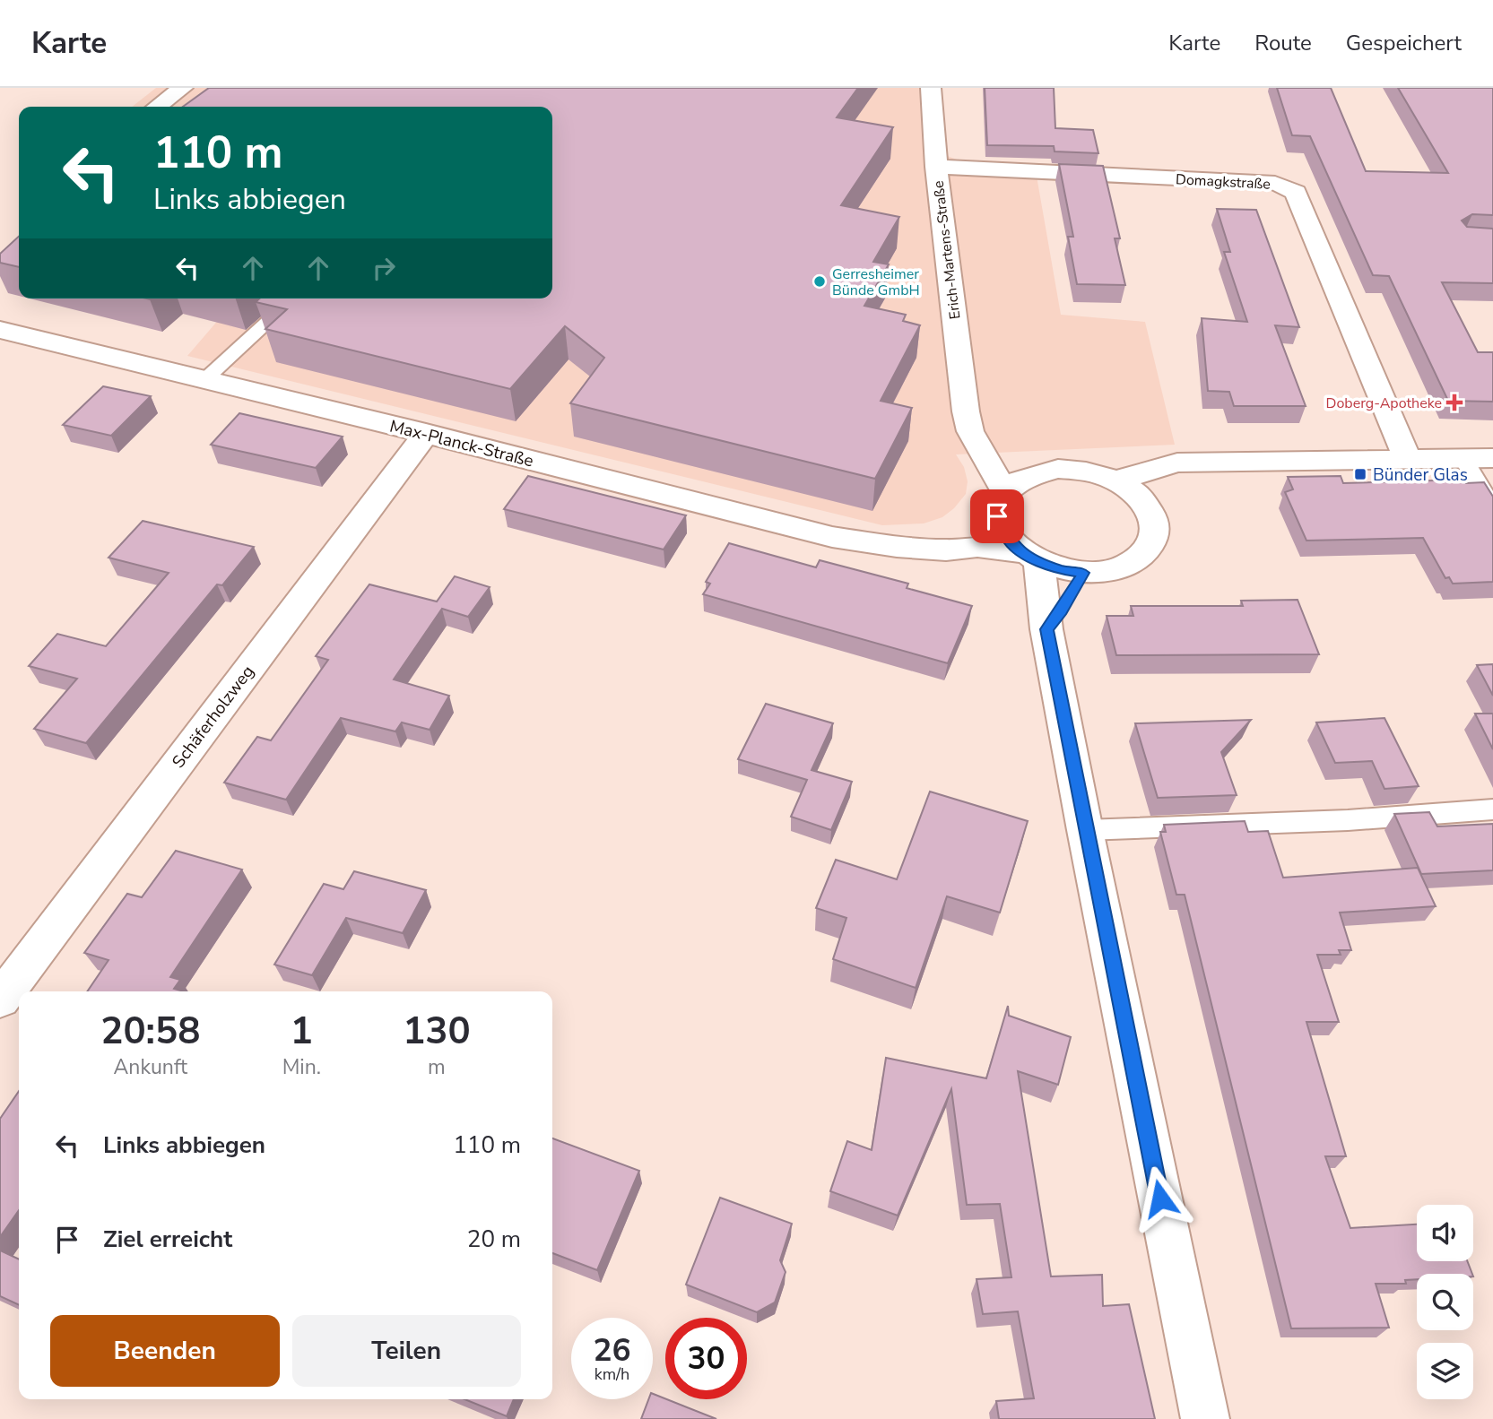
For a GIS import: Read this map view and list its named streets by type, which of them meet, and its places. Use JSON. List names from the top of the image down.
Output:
{
  "streets": {
    "street": [
      "Domagkstraße",
      "Erich-Martens-Straße",
      "Max-Planck-Straße",
      "Schäferholzweg"
    ]
  },
  "crossings": [
    ["Domagkstraße", "Erich-Martens-Straße"],
    ["Erich-Martens-Straße", "Max-Planck-Straße"],
    ["Max-Planck-Straße", "Schäferholzweg"]
  ],
  "places": {
    "other": ["Gerresheimer Bünde GmbH"],
    "health": ["Doberg-Apotheke"],
    "transit": ["Bünder Glas"]
  },
  "page": {
    "header": "Karte",
    "nav": ["Karte", "Route", "Gespeichert"],
    "turn": ["110 m", "Links abbiegen"],
    "eta": [
      "20:58",
      "Ankunft",
      "1",
      "Min.",
      "130",
      "m"
    ],
    "list": [
      {
        "name": "Links abbiegen",
        "value": "110 m"
      },
      {
        "name": "Ziel erreicht",
        "value": "20 m"
      }
    ],
    "buttons": ["Beenden", "Teilen"],
    "speed": "26 km/h",
    "limit": "30"
  }
}
